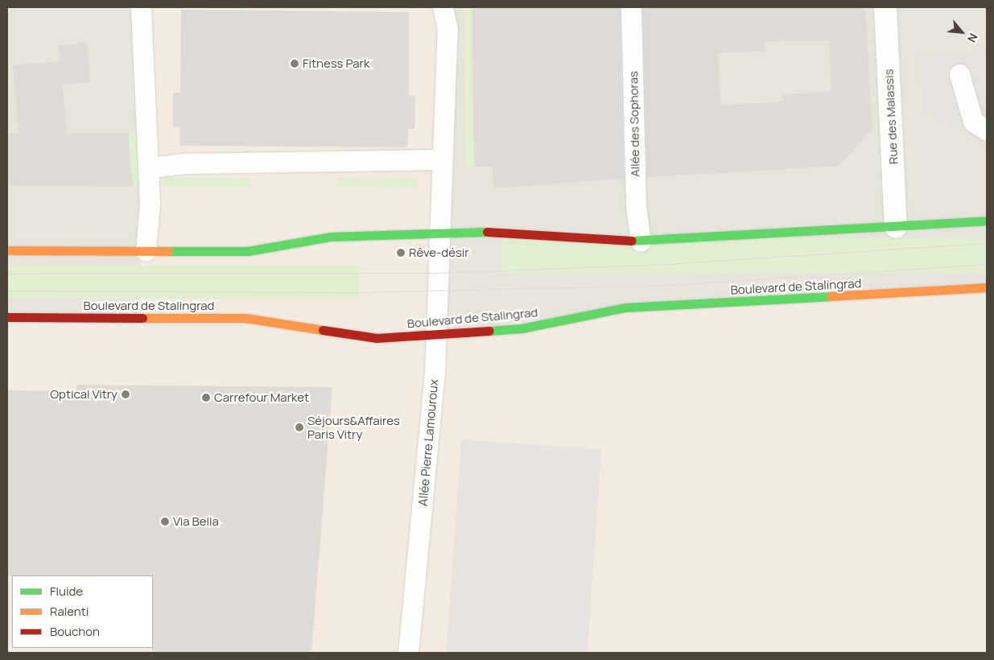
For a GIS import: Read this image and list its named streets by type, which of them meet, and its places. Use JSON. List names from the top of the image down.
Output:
{
  "streets": {
    "main road": ["Boulevard de Stalingrad"],
    "street": ["Rue des Malassis"],
    "lane": ["Allée des Sophoras", "Allée Pierre Lamouroux"]
  },
  "crossings": [
    ["Boulevard de Stalingrad", "Allée Pierre Lamouroux"]
  ],
  "places": [
    "Fitness Park",
    "Rêve-désir",
    "Optical Vitry",
    "Carrefour Market",
    "Séjours&Affaires Paris Vitry",
    "Via Bella"
  ],
  "legend": ["Fluide", "Ralenti", "Bouchon"],
  "north": "bottom right"
}
